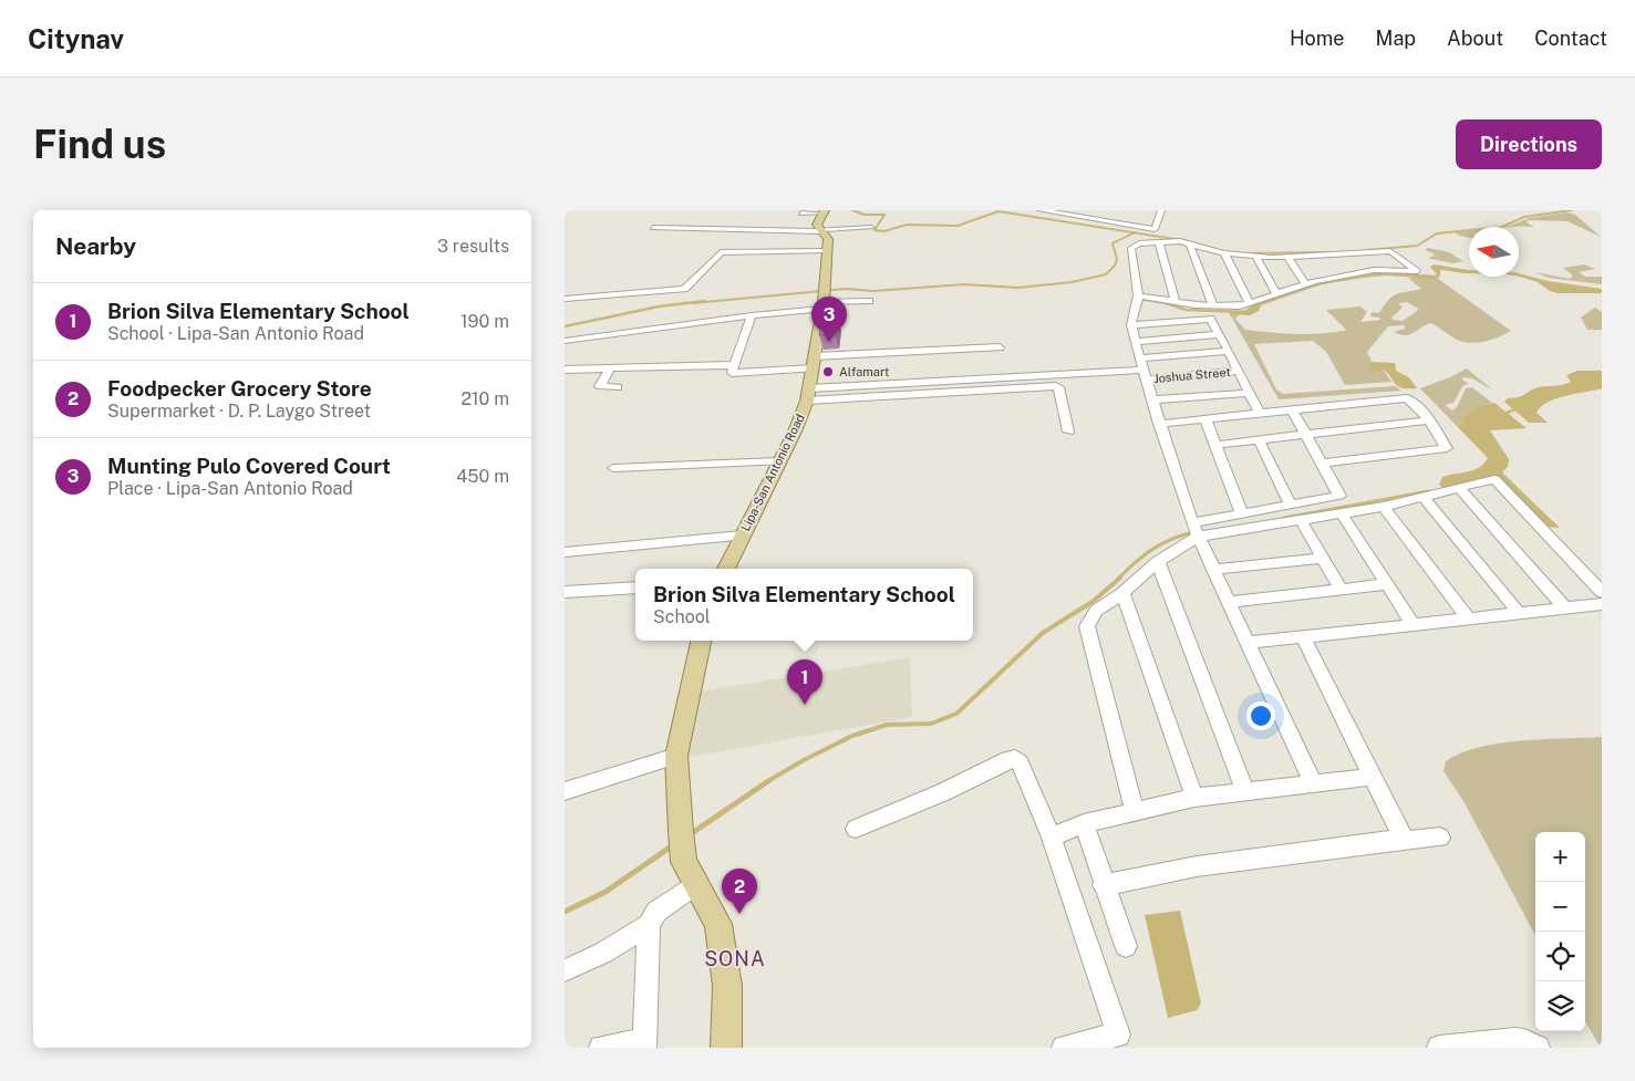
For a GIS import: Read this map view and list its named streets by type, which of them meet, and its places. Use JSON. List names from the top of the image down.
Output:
{
  "streets": {
    "main road": ["Lipa-San Antonio Road"],
    "street": ["Joshua Street"]
  },
  "crossings": [
    ["Joshua Street", "Lipa-San Antonio Road"]
  ],
  "districts": ["SONA"],
  "places": ["Alfamart"],
  "north": "left",
  "page": {
    "header": "Citynav",
    "nav": [
      "Home",
      "Map",
      "About",
      "Contact"
    ],
    "buttons": "Directions",
    "title": "Find us",
    "heading": ["Nearby", "3 results"],
    "list": [
      {
        "mark": "1",
        "name": "Brion Silva Elementary School",
        "note": "School · Lipa-San Antonio Road",
        "value": "190 m"
      },
      {
        "mark": "2",
        "name": "Foodpecker Grocery Store",
        "note": "Supermarket · D. P. Laygo Street",
        "value": "210 m"
      },
      {
        "mark": "3",
        "name": "Munting Pulo Covered Court",
        "note": "Place · Lipa-San Antonio Road",
        "value": "450 m"
      }
    ],
    "pins": ["3", "1", "2"],
    "popup": ["Brion Silva Elementary School", "School"],
    "map_buttons": ["+", "−"]
  }
}
